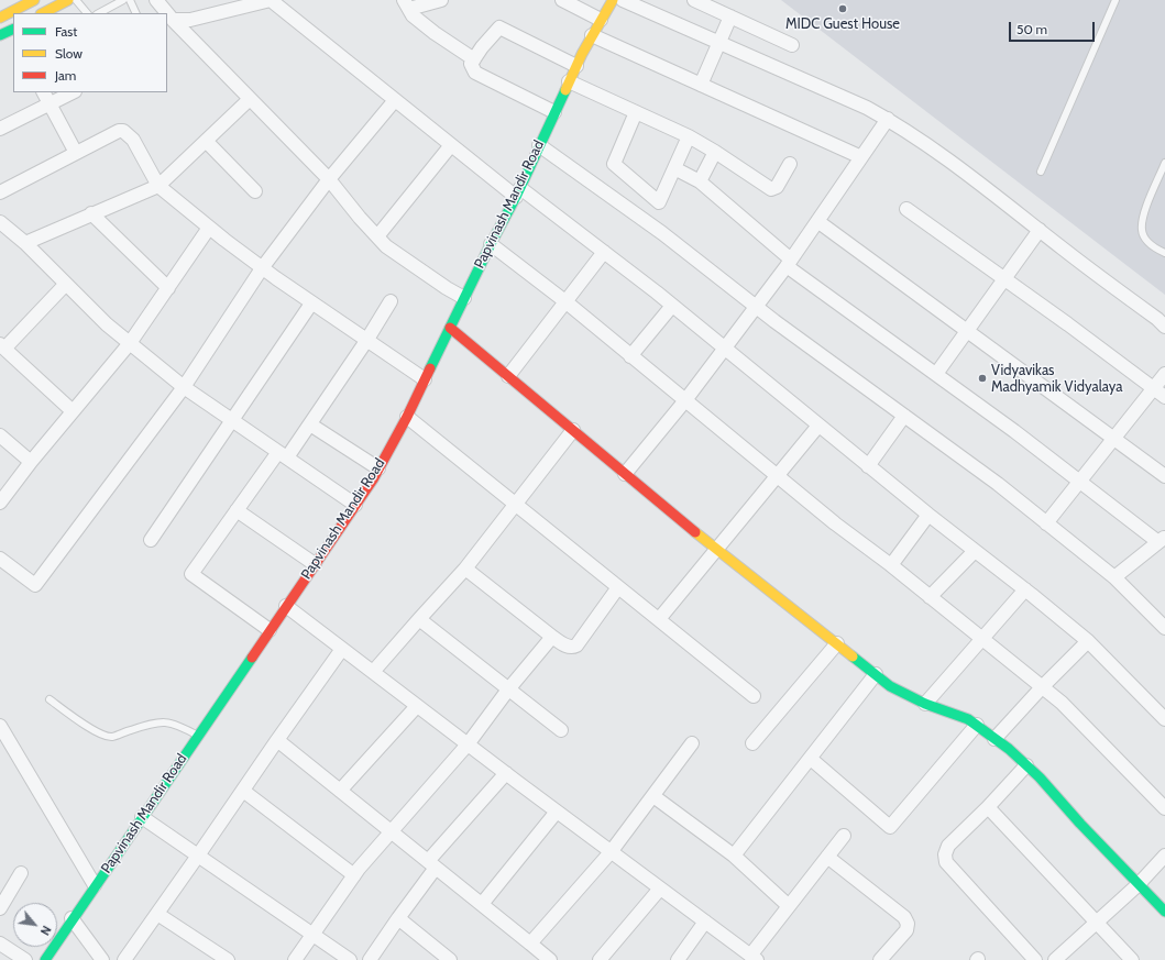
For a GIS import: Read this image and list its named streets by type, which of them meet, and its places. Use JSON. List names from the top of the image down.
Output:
{
  "streets": {
    "street": ["Papvinash Mandir Road"]
  },
  "places": ["MIDC Guest House", "Vidyavikas Madhyamik Vidyalaya"],
  "legend": ["Fast", "Slow", "Jam"],
  "scale_bar": "50 m",
  "north": "bottom right"
}
